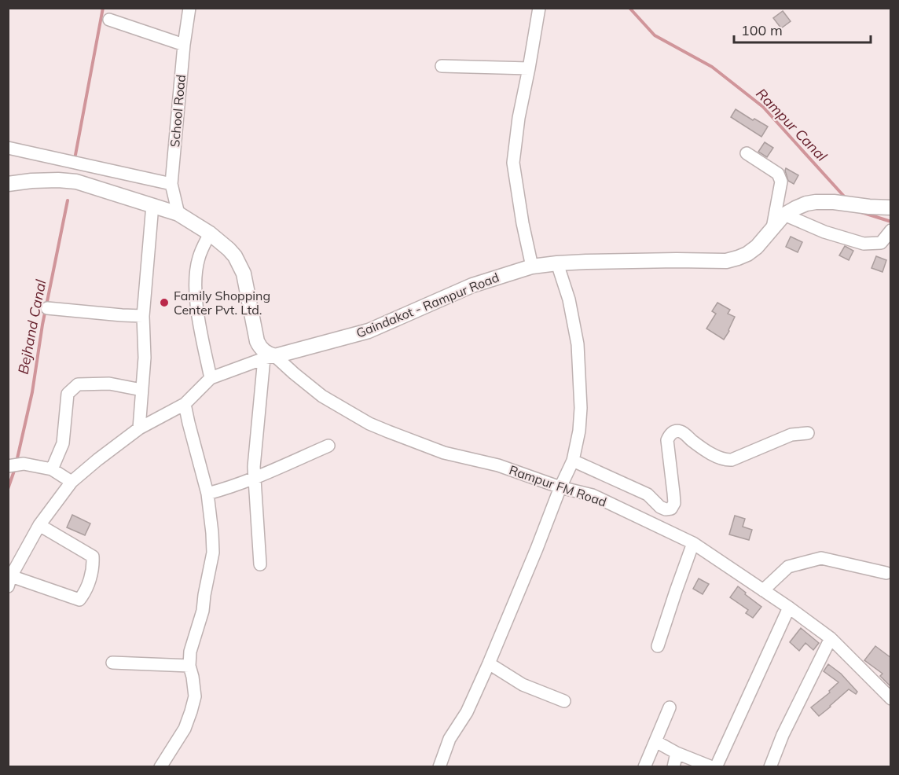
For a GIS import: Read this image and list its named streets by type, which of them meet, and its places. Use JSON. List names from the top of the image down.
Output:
{
  "streets": {
    "main road": ["Gaindakot - Rampur Road"],
    "street": ["School Road", "Rampur FM Road"]
  },
  "crossings": [
    ["Gaindakot - Rampur Road", "Rampur FM Road"]
  ],
  "water": ["Rampur Canal", "Bejhand Canal"],
  "places": ["Family Shopping Center Pvt. Ltd."],
  "scale_bar": "100 m"
}
